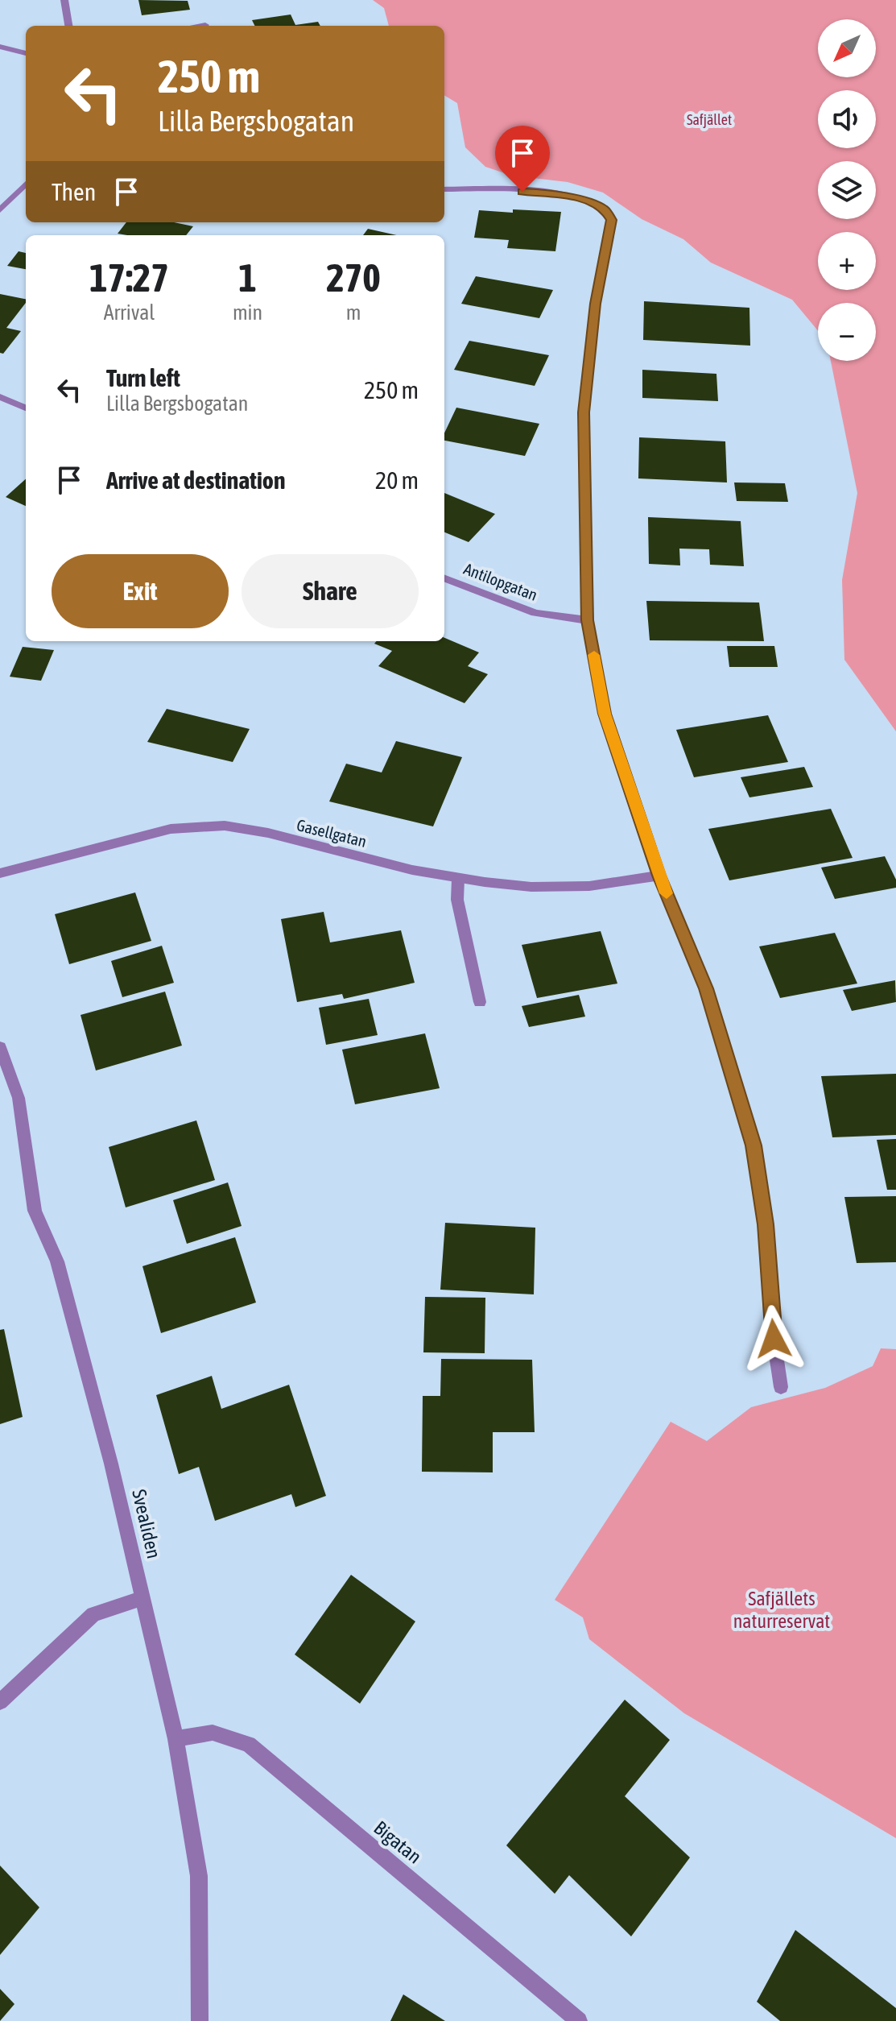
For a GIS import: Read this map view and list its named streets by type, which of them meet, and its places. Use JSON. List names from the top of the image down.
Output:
{
  "streets": {
    "street": [
      "Antilopgatan",
      "Gasellgatan",
      "Svealiden",
      "Bigatan"
    ]
  },
  "crossings": [
    ["Svealiden", "Bigatan"]
  ],
  "parks": ["Safjället", "Safjällets naturreservat"],
  "north": "bottom left",
  "page": {
    "map_buttons": ["+", "−"],
    "turn": ["250 m", "Lilla Bergsbogatan"],
    "then": "Then",
    "eta": [
      "17:27",
      "Arrival",
      "1",
      "min",
      "270",
      "m"
    ],
    "list": [
      {
        "name": "Turn left",
        "note": "Lilla Bergsbogatan",
        "value": "250 m"
      },
      {
        "name": "Arrive at destination",
        "value": "20 m"
      }
    ],
    "buttons": ["Exit", "Share"]
  }
}
